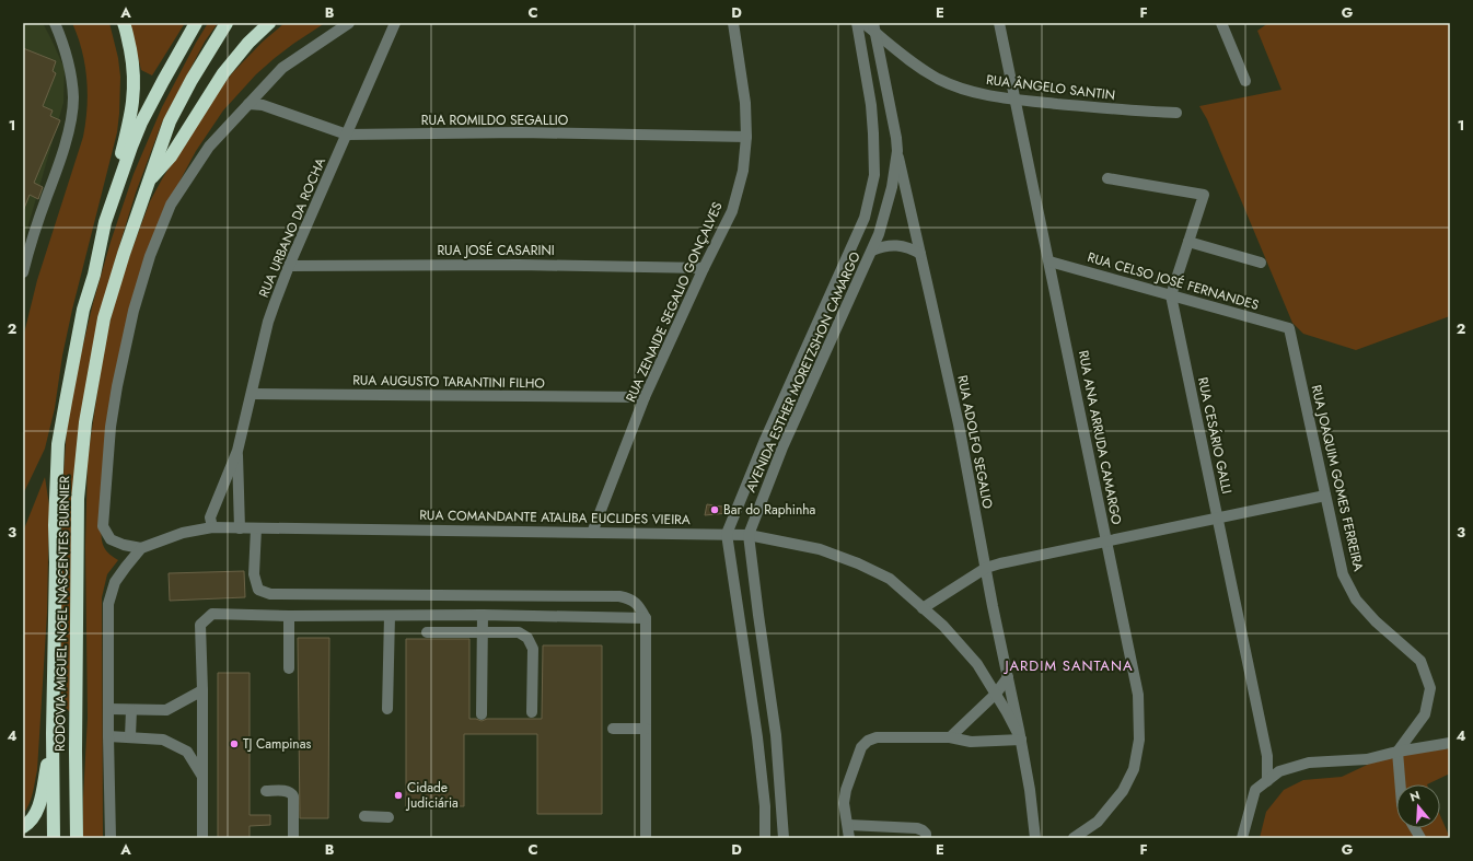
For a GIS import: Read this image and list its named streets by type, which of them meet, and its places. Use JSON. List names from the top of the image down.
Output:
{
  "streets": {
    "highway": ["RODOVIA MIGUEL NOEL NASCENTES BURNIER"],
    "street": [
      "RUA ÂNGELO SANTIN",
      "RUA ROMILDO SEGALLIO",
      "RUA URBANO DA ROCHA",
      "RUA JOSÉ CASARINI",
      "RUA CELSO JOSÉ FERNANDES",
      "RUA ZENAIDE SEGALIO GONÇALVES",
      "AVENIDA ESTHER MORETZSHON CAMARGO",
      "RUA AUGUSTO TARANTINI FILHO",
      "RUA CESÁRIO GALLI",
      "RUA ANA ARRUDA CAMARGO",
      "RUA ADOLFO SEGALIO",
      "RUA JOAQUIM GOMES FERREIRA",
      "RUA COMANDANTE ATALIBA EUCLIDES VIEIRA"
    ]
  },
  "crossings": [
    ["RUA ÂNGELO SANTIN", "AVENIDA ESTHER MORETZSHON CAMARGO"],
    ["RUA ÂNGELO SANTIN", "RUA ANA ARRUDA CAMARGO"],
    ["RUA ROMILDO SEGALLIO", "RUA URBANO DA ROCHA"],
    ["RUA ROMILDO SEGALLIO", "RUA ZENAIDE SEGALIO GONÇALVES"],
    ["RUA URBANO DA ROCHA", "RUA JOSÉ CASARINI"],
    ["RUA URBANO DA ROCHA", "RUA AUGUSTO TARANTINI FILHO"],
    ["RUA URBANO DA ROCHA", "RUA COMANDANTE ATALIBA EUCLIDES VIEIRA"],
    ["RUA JOSÉ CASARINI", "RUA ZENAIDE SEGALIO GONÇALVES"],
    ["RUA CELSO JOSÉ FERNANDES", "RUA CESÁRIO GALLI"],
    ["RUA CELSO JOSÉ FERNANDES", "RUA ANA ARRUDA CAMARGO"],
    ["RUA CELSO JOSÉ FERNANDES", "RUA JOAQUIM GOMES FERREIRA"],
    ["RUA ZENAIDE SEGALIO GONÇALVES", "RUA AUGUSTO TARANTINI FILHO"],
    ["RUA ZENAIDE SEGALIO GONÇALVES", "RUA COMANDANTE ATALIBA EUCLIDES VIEIRA"],
    ["AVENIDA ESTHER MORETZSHON CAMARGO", "RUA ADOLFO SEGALIO"],
    ["AVENIDA ESTHER MORETZSHON CAMARGO", "RUA COMANDANTE ATALIBA EUCLIDES VIEIRA"],
    ["RUA ADOLFO SEGALIO", "RUA COMANDANTE ATALIBA EUCLIDES VIEIRA"]
  ],
  "districts": ["JARDIM SANTANA"],
  "places": ["Bar do Raphinha", "TJ Campinas", "Cidade Judiciária"],
  "north": "top",
  "grid": {
    "columns": [
      "A",
      "B",
      "C",
      "D",
      "E",
      "F",
      "G"
    ],
    "rows": [
      "1",
      "2",
      "3",
      "4"
    ]
  }
}
